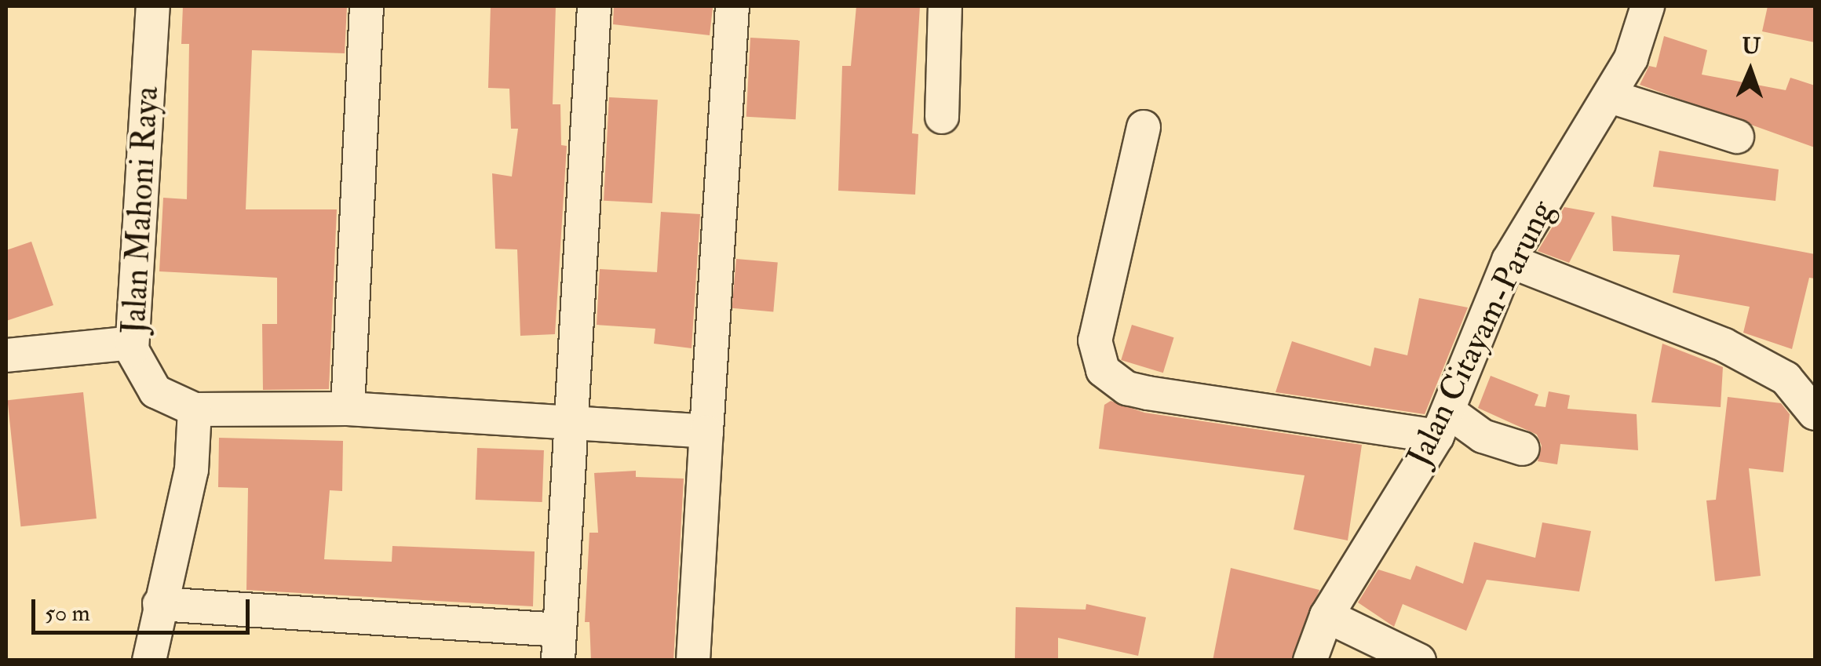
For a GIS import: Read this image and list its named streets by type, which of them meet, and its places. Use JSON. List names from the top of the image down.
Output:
{
  "streets": {
    "street": ["Jalan Mahoni Raya", "Jalan Citayam-Parung"]
  },
  "scale_bar": "50 m",
  "north": "top"
}
